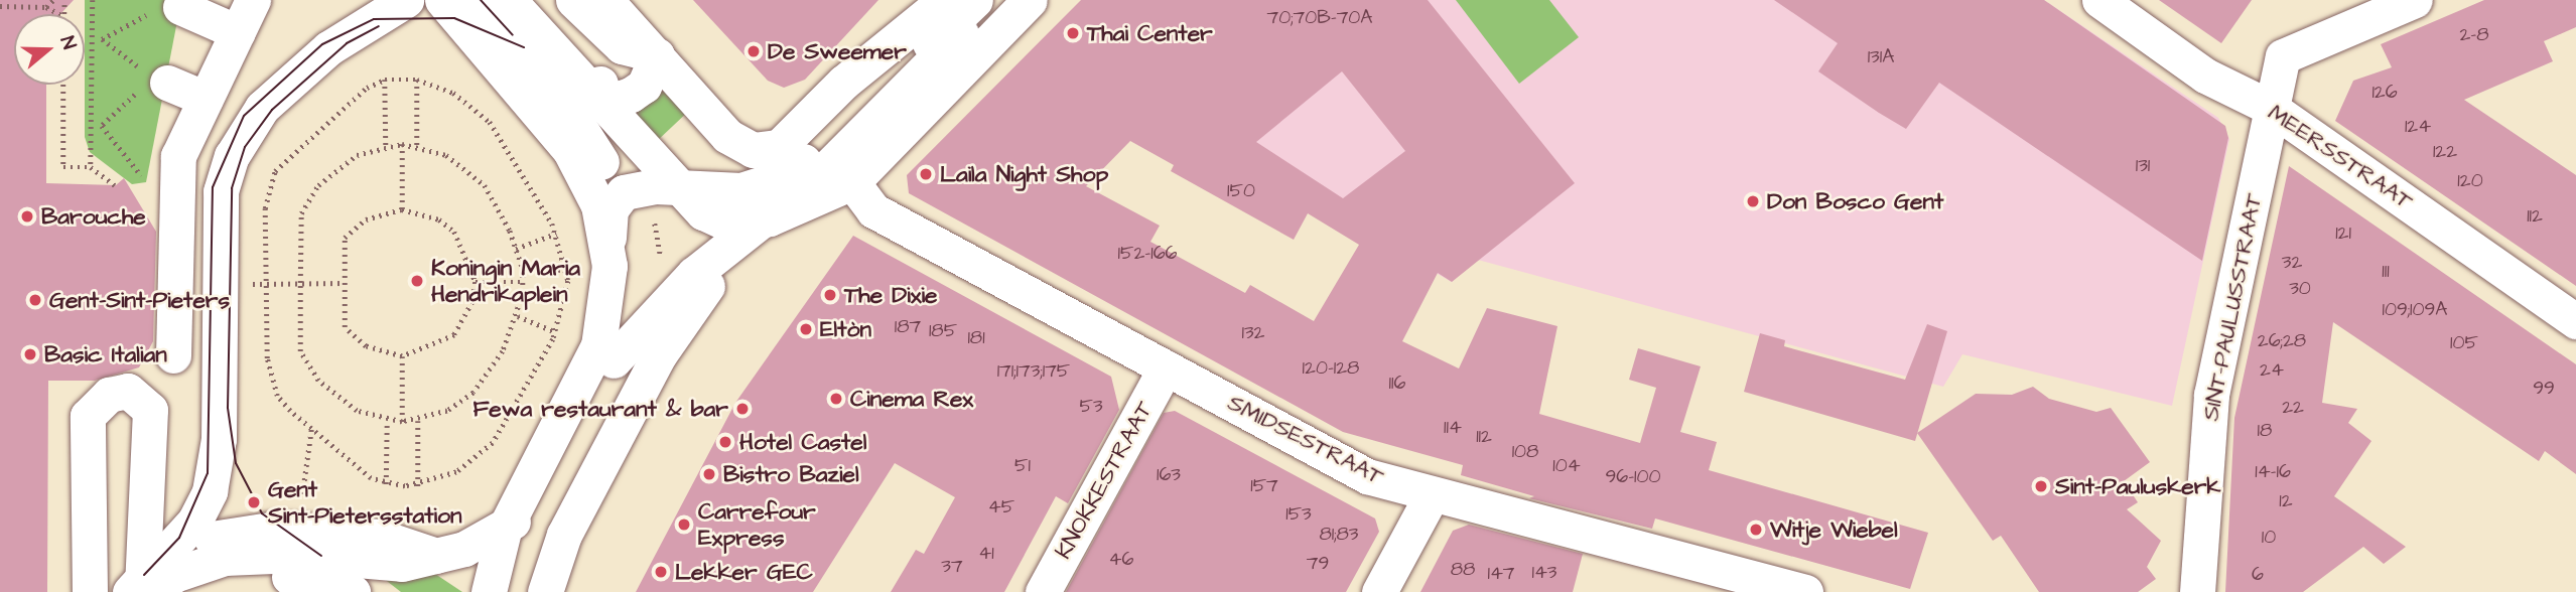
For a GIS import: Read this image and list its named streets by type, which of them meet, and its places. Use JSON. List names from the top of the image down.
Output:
{
  "streets": {
    "street": [
      "MEERSSTRAAT",
      "SINT-PAULUSSTRAAT",
      "SMIDSESTRAAT",
      "KNOKKESTRAAT"
    ]
  },
  "crossings": [
    ["MEERSSTRAAT", "SINT-PAULUSSTRAAT"],
    ["SMIDSESTRAAT", "KNOKKESTRAAT"]
  ],
  "places": [
    "Thai Center",
    "De Sweemer",
    "Laila Night Shop",
    "Don Bosco Gent",
    "Barouche",
    "Koningin Maria Hendrikaplein",
    "The Dixie",
    "Gent-Sint-Pieters",
    "Eltòn",
    "Basic Italian",
    "Cinema Rex",
    "Fewa restaurant & bar",
    "Hotel Castel",
    "Bistro Baziel",
    "Sint-Pauluskerk",
    "Gent Sint-Pietersstation",
    "Carrefour Express",
    "Witje Wiebel",
    "Lekker GEC"
  ],
  "house_numbers": [
    "70;70B-70A",
    "2-8",
    "131A",
    "126",
    "124",
    "122",
    "131",
    "120",
    "150",
    "112",
    "121",
    "152-166",
    "32",
    "111",
    "30",
    "109;109A",
    "187",
    "185",
    "132",
    "181",
    "26;28",
    "105",
    "120-128",
    "24",
    "171;173;175",
    "116",
    "99",
    "53",
    "22",
    "114",
    "18",
    "112",
    "108",
    "51",
    "104",
    "14-16",
    "163",
    "96-100",
    "157",
    "12",
    "45",
    "153",
    "81;83",
    "10",
    "41",
    "46",
    "79",
    "37",
    "88",
    "143",
    "147",
    "6"
  ],
  "north": "right"
}
